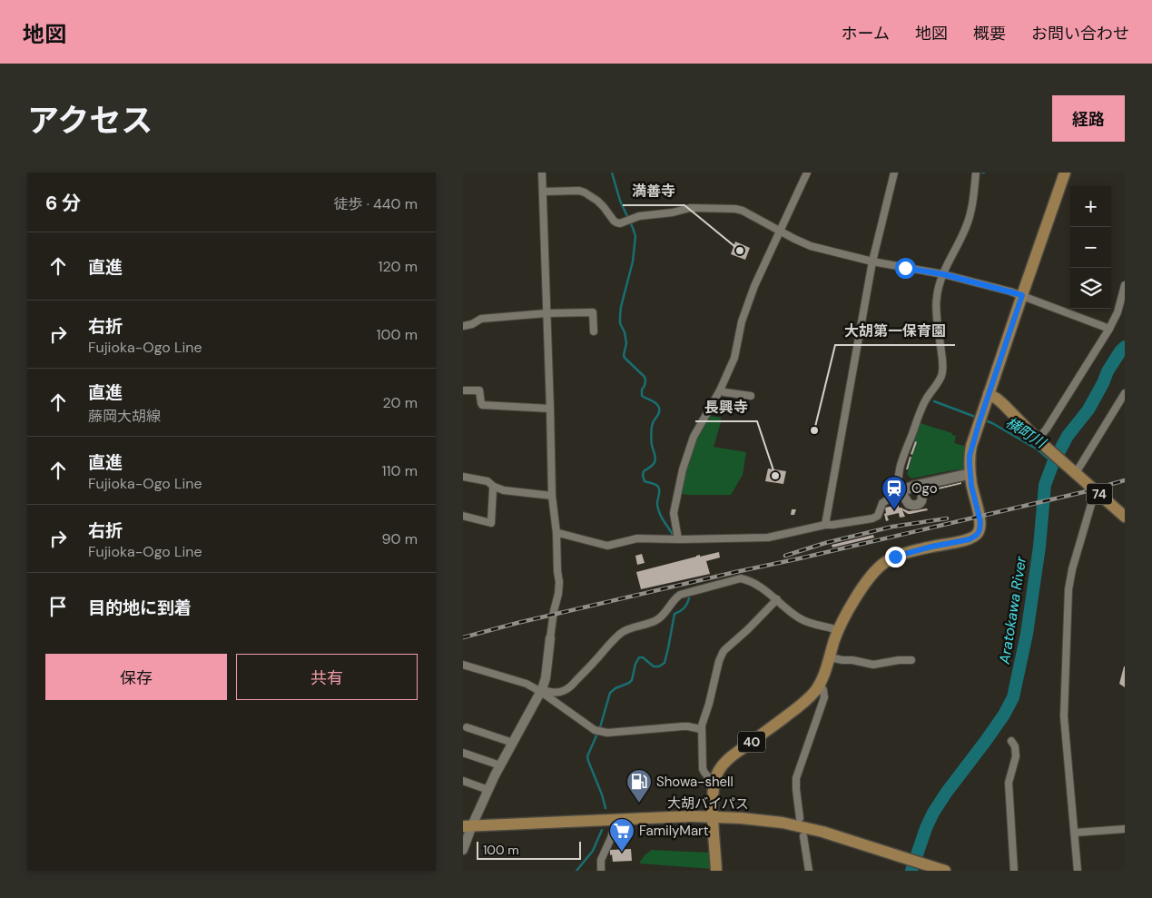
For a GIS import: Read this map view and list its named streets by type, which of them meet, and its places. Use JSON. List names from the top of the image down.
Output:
{
  "streets": {
    "main road": ["74", "40", "大胡バイパス"]
  },
  "crossings": [
    ["74", "40"]
  ],
  "water": ["横町川", "Aratokawa River"],
  "places": {
    "other": ["満善寺", "大胡第一保育園", "長興寺"],
    "station": ["Ogo"],
    "fuel station": ["Showa-shell"],
    "supermarket": ["FamilyMart"]
  },
  "scale_bar": "100 m",
  "page": {
    "header": "地図",
    "nav": [
      "ホーム",
      "地図",
      "概要",
      "お問い合わせ"
    ],
    "title": "アクセス",
    "buttons": [
      "経路",
      ["保存", "共有"]
    ],
    "heading": ["6 分", "徒歩 · 440 m"],
    "map_buttons": ["+", "−"],
    "list": [
      ["直進", "120 m"],
      ["右折", "Fujioka-Ogo Line", "100 m"],
      ["直進", "藤岡大胡線", "20 m"],
      ["直進", "Fujioka-Ogo Line", "110 m"],
      ["右折", "Fujioka-Ogo Line", "90 m"],
      "目的地に到着"
    ],
    "scale": "100 m"
  }
}
